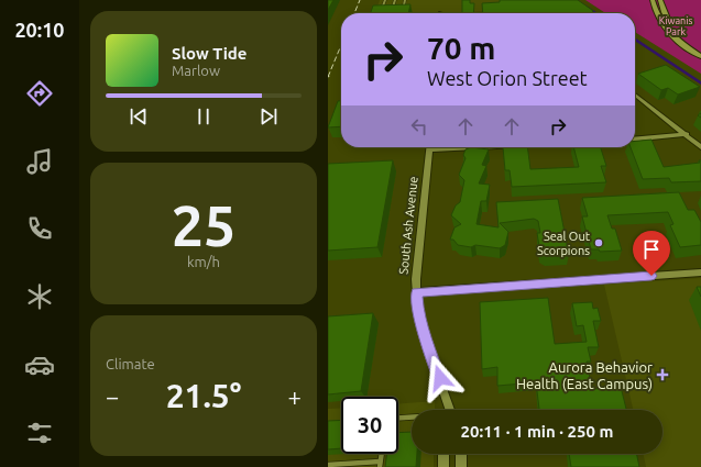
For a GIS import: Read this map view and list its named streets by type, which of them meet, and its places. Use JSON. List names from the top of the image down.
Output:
{
  "streets": {
    "street": ["South Ash Avenue"]
  },
  "parks": ["Kiwanis Park"],
  "places": {
    "other": ["Seal Out Scorpions"],
    "health": ["Aurora Behavior Health (East Campus)"]
  },
  "page": {
    "tabs": "20:10",
    "turn": ["70 m", "West Orion Street"],
    "song": ["Slow Tide", "Marlow"],
    "tile": [
      ["25", "km/h"],
      "Climate"
    ],
    "heat": ["−", "21.5°", "+"],
    "limit": "30",
    "trip": "20:11 · 1 min · 250 m"
  }
}
